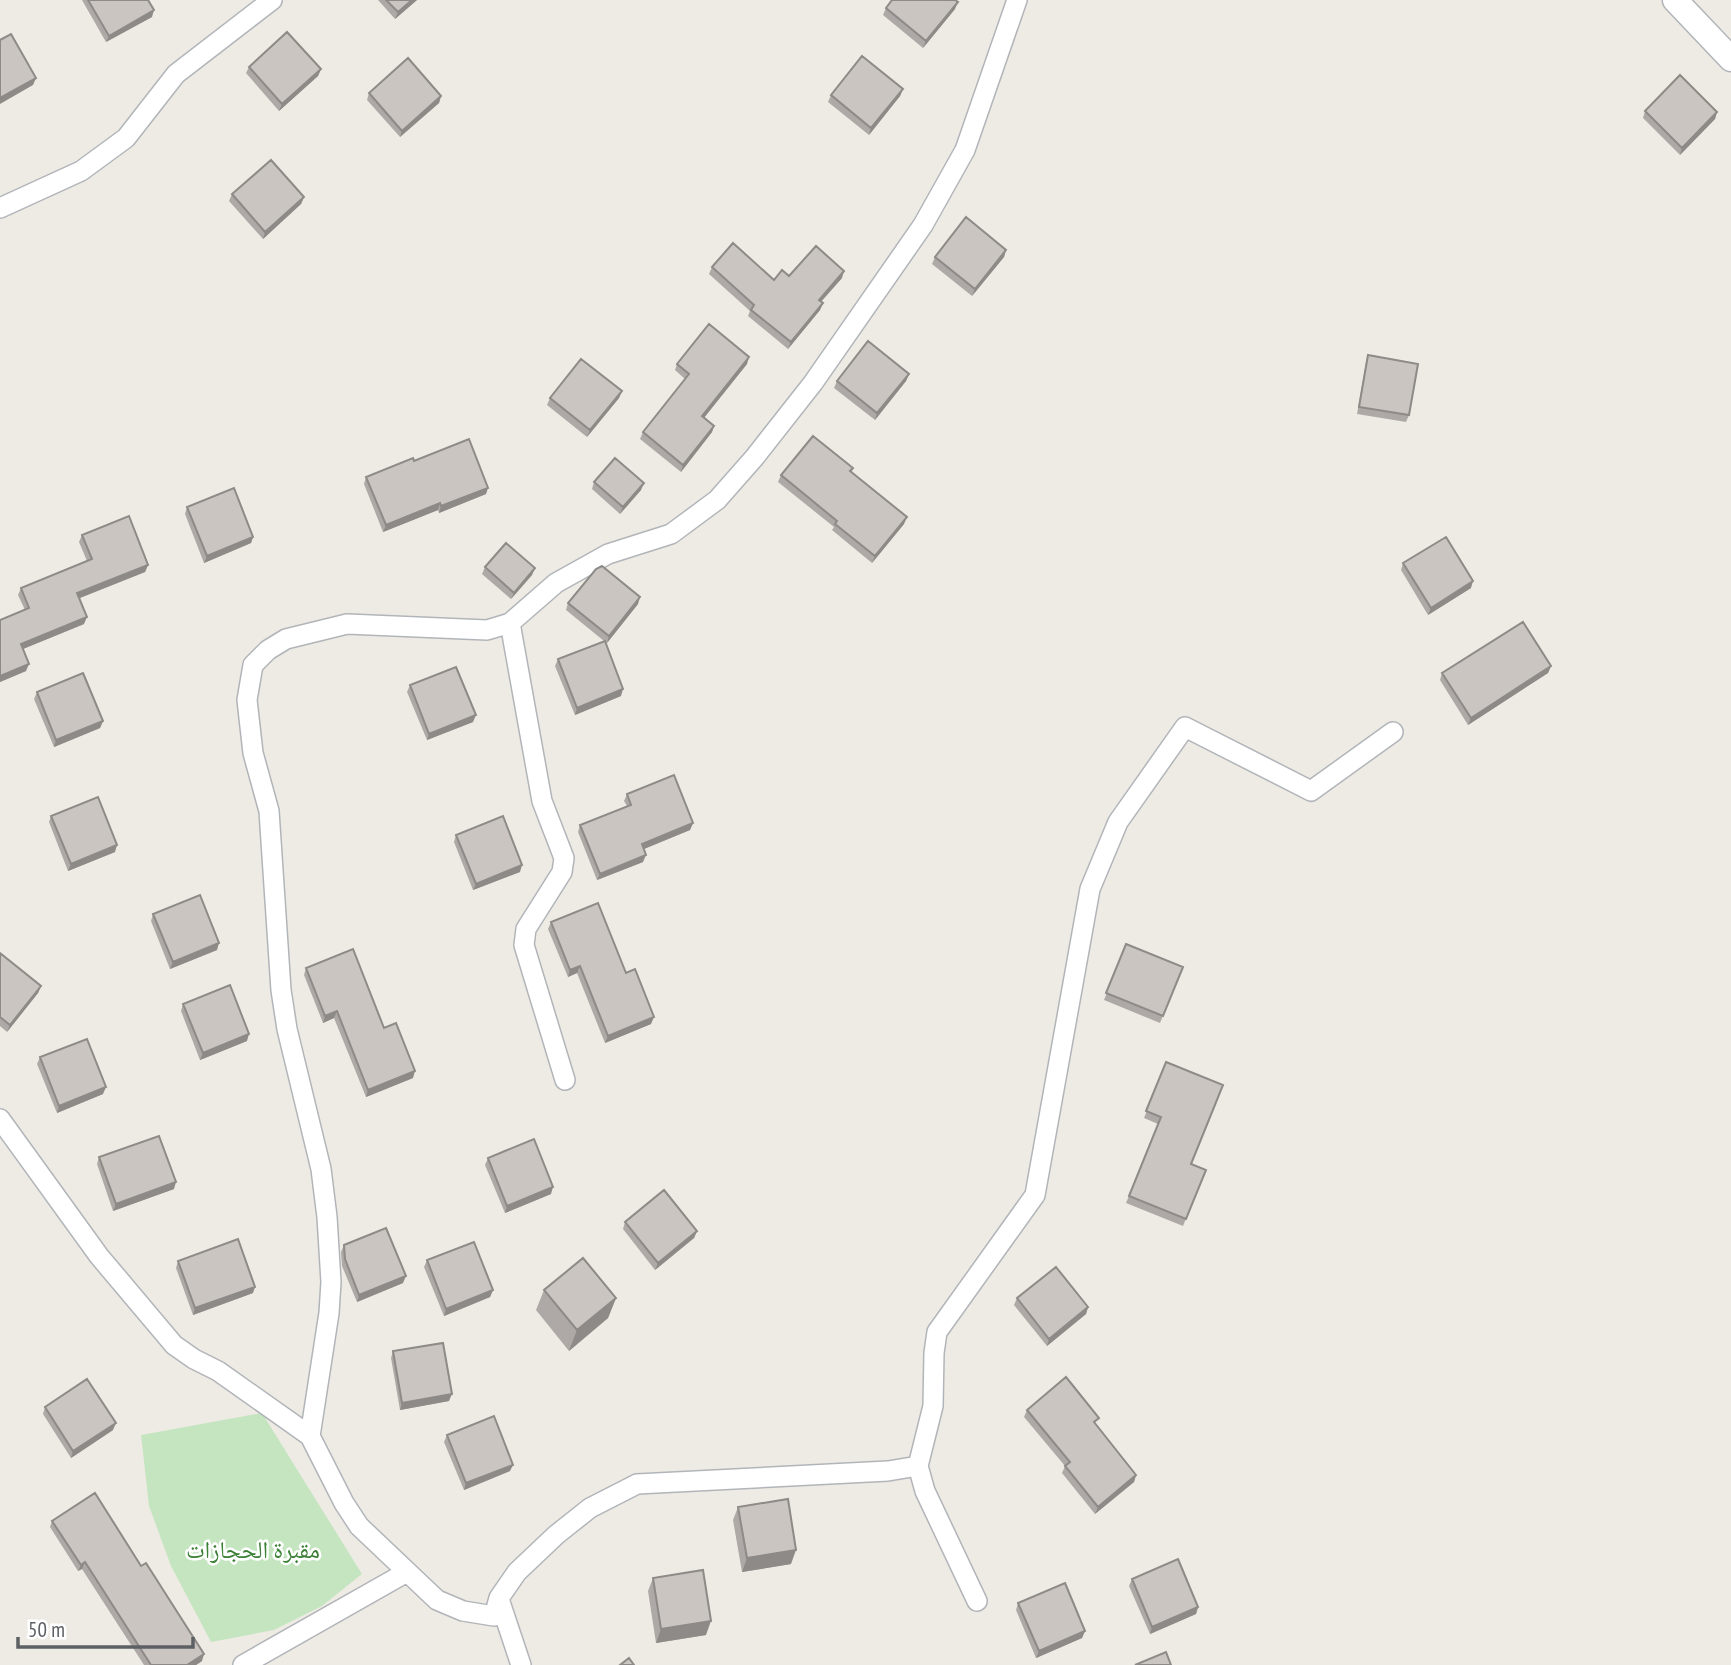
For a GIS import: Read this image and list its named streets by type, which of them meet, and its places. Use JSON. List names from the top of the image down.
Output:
{
  "parks": ["مقبرة الحجازات"],
  "scale_bar": "50 m"
}
